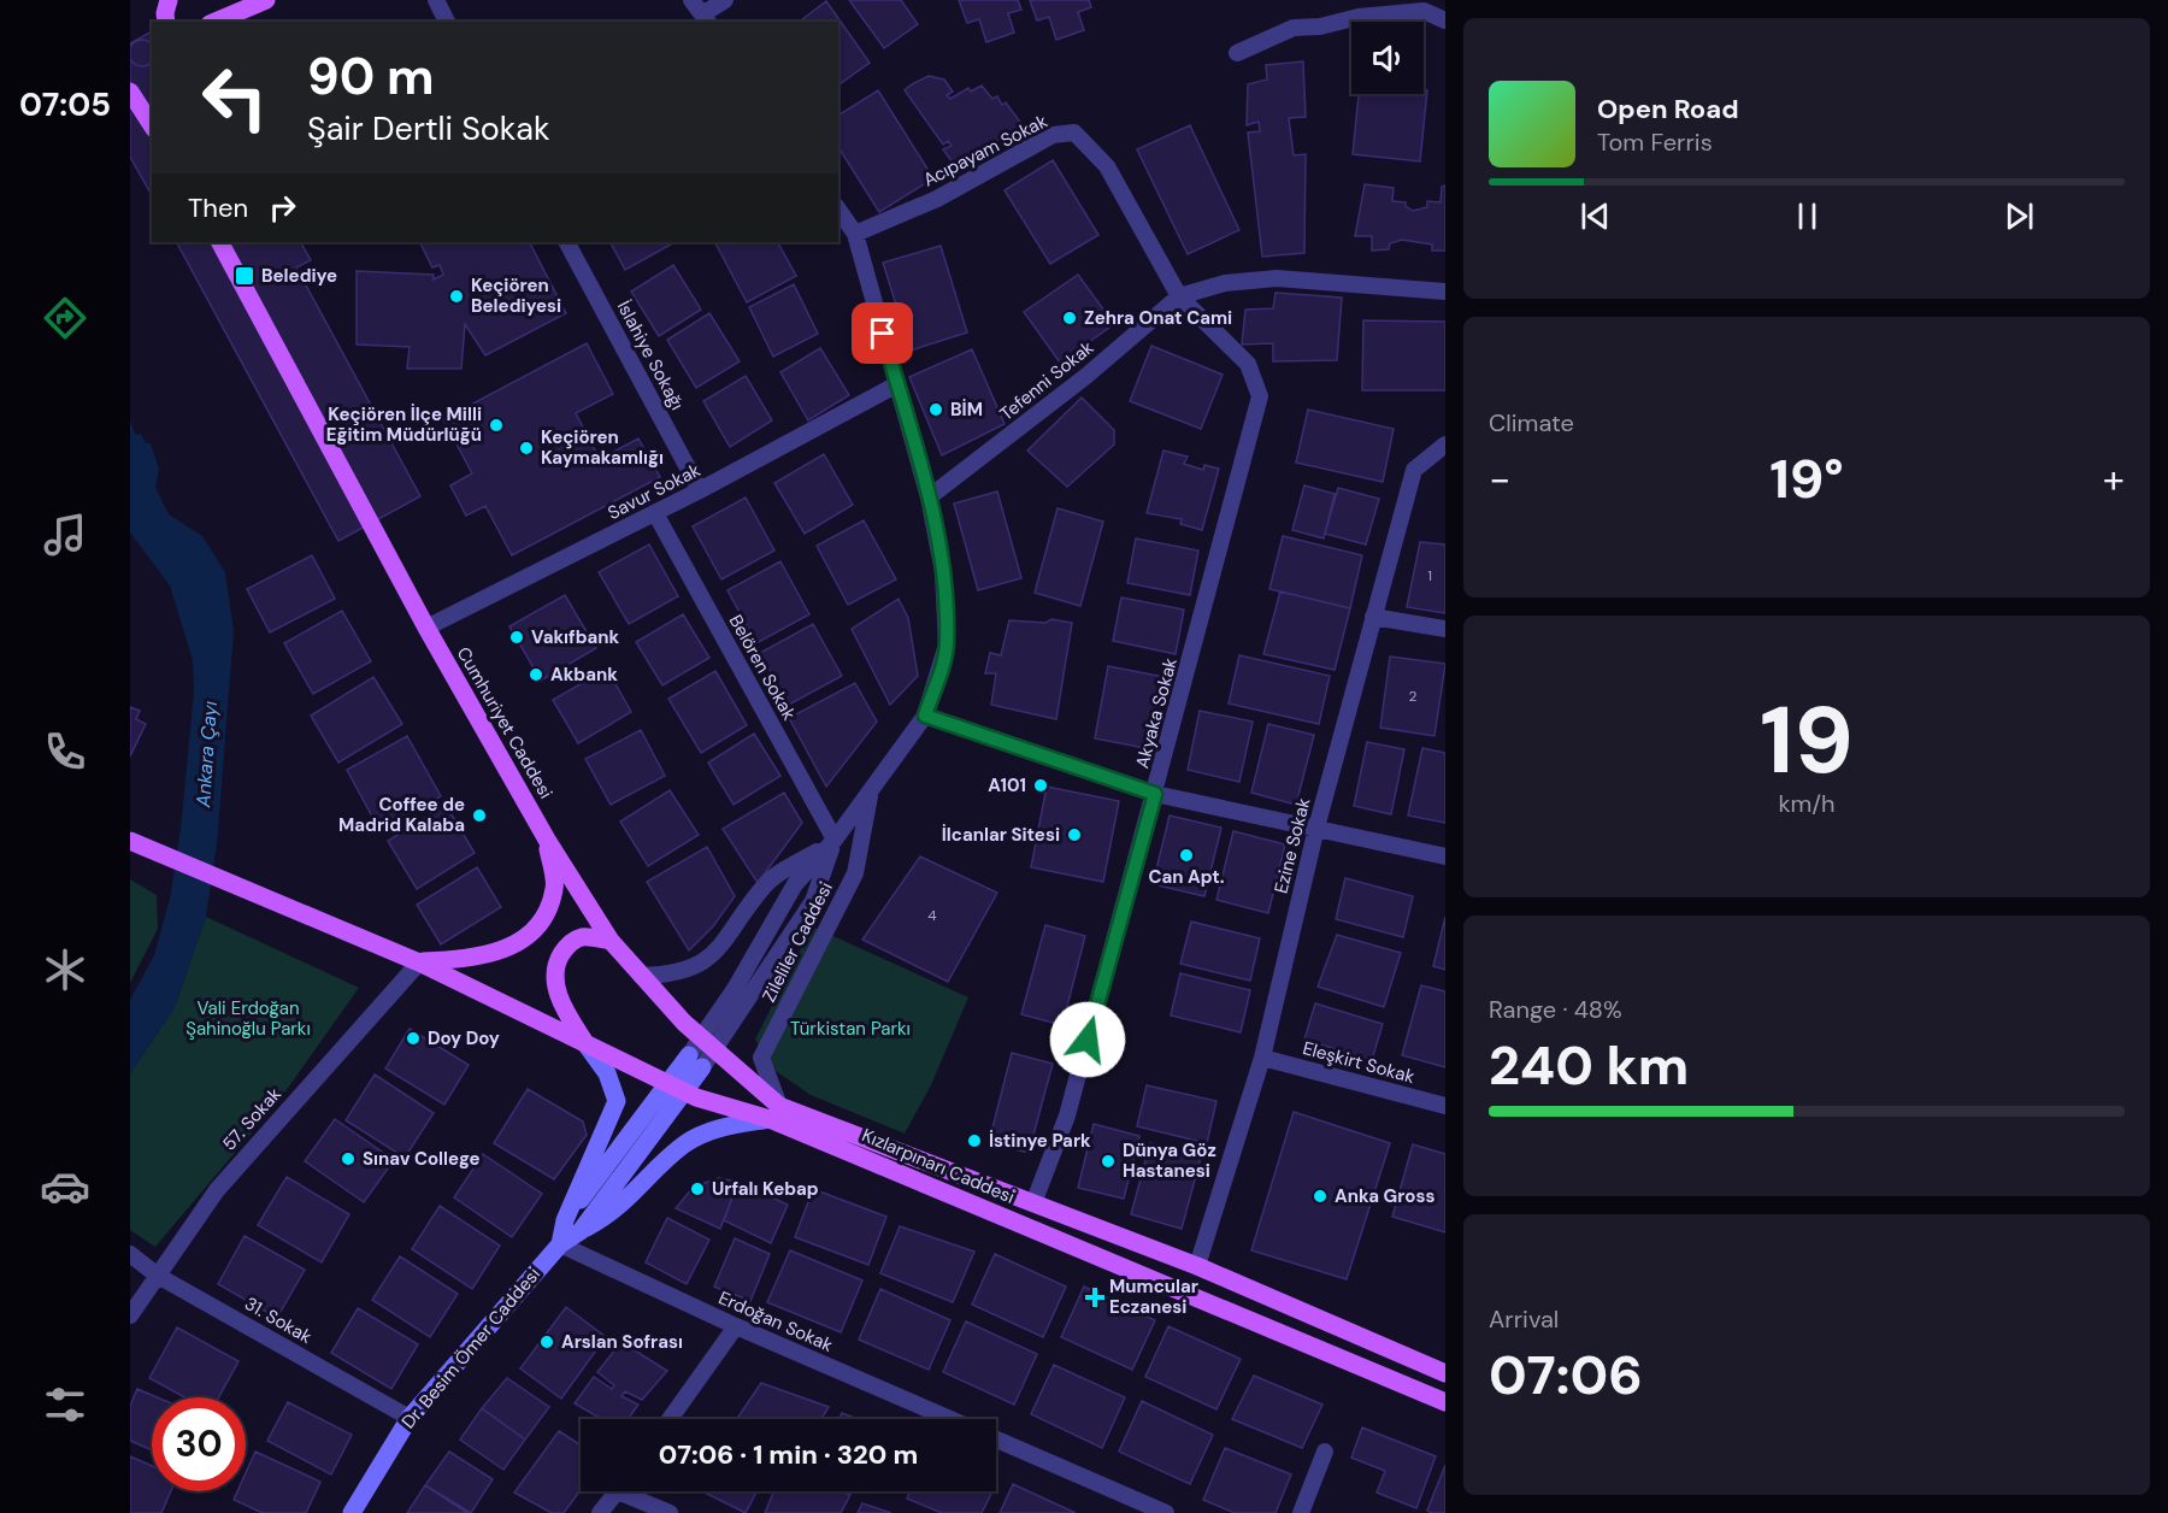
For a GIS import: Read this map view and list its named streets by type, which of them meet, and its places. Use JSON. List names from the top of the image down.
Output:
{
  "streets": {
    "main road": ["Cumhuriyet Caddesi", "Kızlarpınarı Caddesi", "Dr. Besim Ömer Caddesi"],
    "street": [
      "Acıpayam Sokak",
      "İslahiye Sokağı",
      "Tefenni Sokak",
      "Savur Sokak",
      "Belören Sokak",
      "Akyaka Sokak",
      "Ezine Sokak",
      "Zileliler Caddesi",
      "Eleşkirt Sokak",
      "57. Sokak",
      "31. Sokak",
      "Erdoğan Sokak"
    ]
  },
  "crossings": [
    ["Acıpayam Sokak", "Tefenni Sokak"],
    ["Acıpayam Sokak", "Akyaka Sokak"],
    ["İslahiye Sokağı", "Savur Sokak"],
    ["Tefenni Sokak", "Akyaka Sokak"],
    ["Savur Sokak", "Belören Sokak"],
    ["Savur Sokak", "Cumhuriyet Caddesi"],
    ["Akyaka Sokak", "Kızlarpınarı Caddesi"],
    ["Cumhuriyet Caddesi", "Kızlarpınarı Caddesi"],
    ["Ezine Sokak", "Eleşkirt Sokak"],
    ["Ezine Sokak", "Kızlarpınarı Caddesi"],
    ["Zileliler Caddesi", "Kızlarpınarı Caddesi"],
    ["57. Sokak", "Kızlarpınarı Caddesi"],
    ["57. Sokak", "31. Sokak"],
    ["31. Sokak", "Dr. Besim Ömer Caddesi"],
    ["Erdoğan Sokak", "Dr. Besim Ömer Caddesi"]
  ],
  "water": ["Ankara Çayı"],
  "parks": ["Vali Erdoğan Şahinoğlu Parkı", "Türkistan Parkı"],
  "places": {
    "transit": ["Belediye"],
    "other": [
      "Keçiören Belediyesi",
      "Zehra Onat Cami",
      "BİM",
      "Keçiören İlçe Milli Eğitim Müdürlüğü",
      "Keçiören Kaymakamlığı",
      "Vakıfbank",
      "Akbank",
      "A101",
      "Coffee de Madrid Kalaba",
      "İlcanlar Sitesi",
      "Can Apt.",
      "Doy Doy",
      "İstinye Park",
      "Sınav College",
      "Dünya Göz Hastanesi",
      "Urfalı Kebap",
      "Anka Gross",
      "Arslan Sofrası"
    ],
    "health": ["Mumcular Eczanesi"]
  },
  "house_numbers": ["1", "2", "4"],
  "page": {
    "tabs": "07:05",
    "turn": ["90 m", "Şair Dertli Sokak"],
    "song": ["Open Road", "Tom Ferris"],
    "then": "Then",
    "tile": [
      "Climate",
      ["19", "km/h"],
      ["Range · 48%", "240 km"],
      ["Arrival", "07:06"]
    ],
    "heat": ["−", "19°", "+"],
    "limit": "30",
    "trip": "07:06 · 1 min · 320 m"
  }
}
